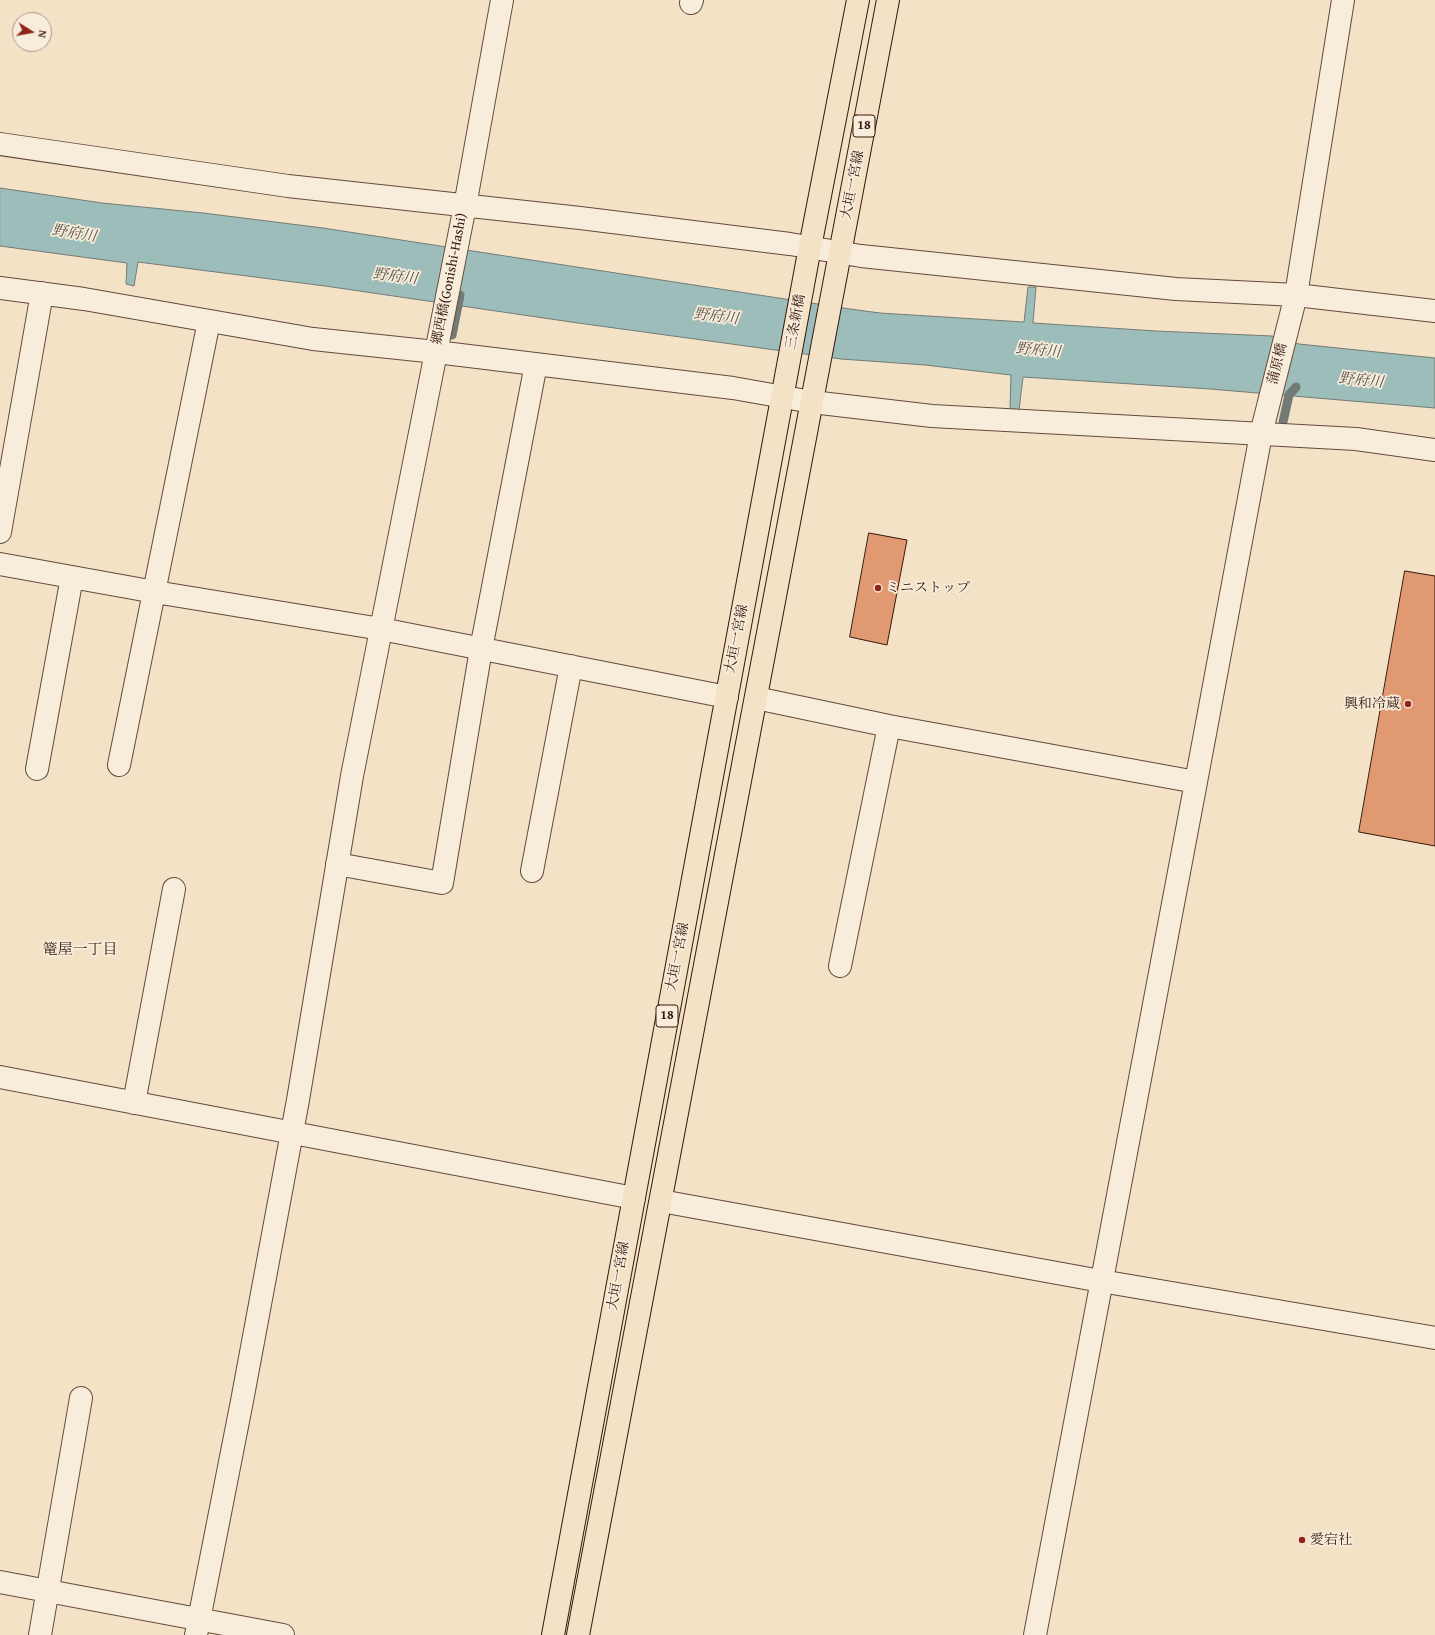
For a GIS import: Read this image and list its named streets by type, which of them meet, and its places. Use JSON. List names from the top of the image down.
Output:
{
  "streets": {
    "main road": ["18", "大垣一宮線", "三条新橋"],
    "street": ["郷西橋(Gonishi-Hashi)", "蒲原橋"]
  },
  "crossings": [
    ["18", "大垣一宮線"],
    ["18", "三条新橋"],
    ["大垣一宮線", "三条新橋"]
  ],
  "districts": ["篭屋一丁目"],
  "water": ["野府川"],
  "places": ["ミニストップ", "興和冷蔵", "愛宕社"],
  "north": "right"
}
